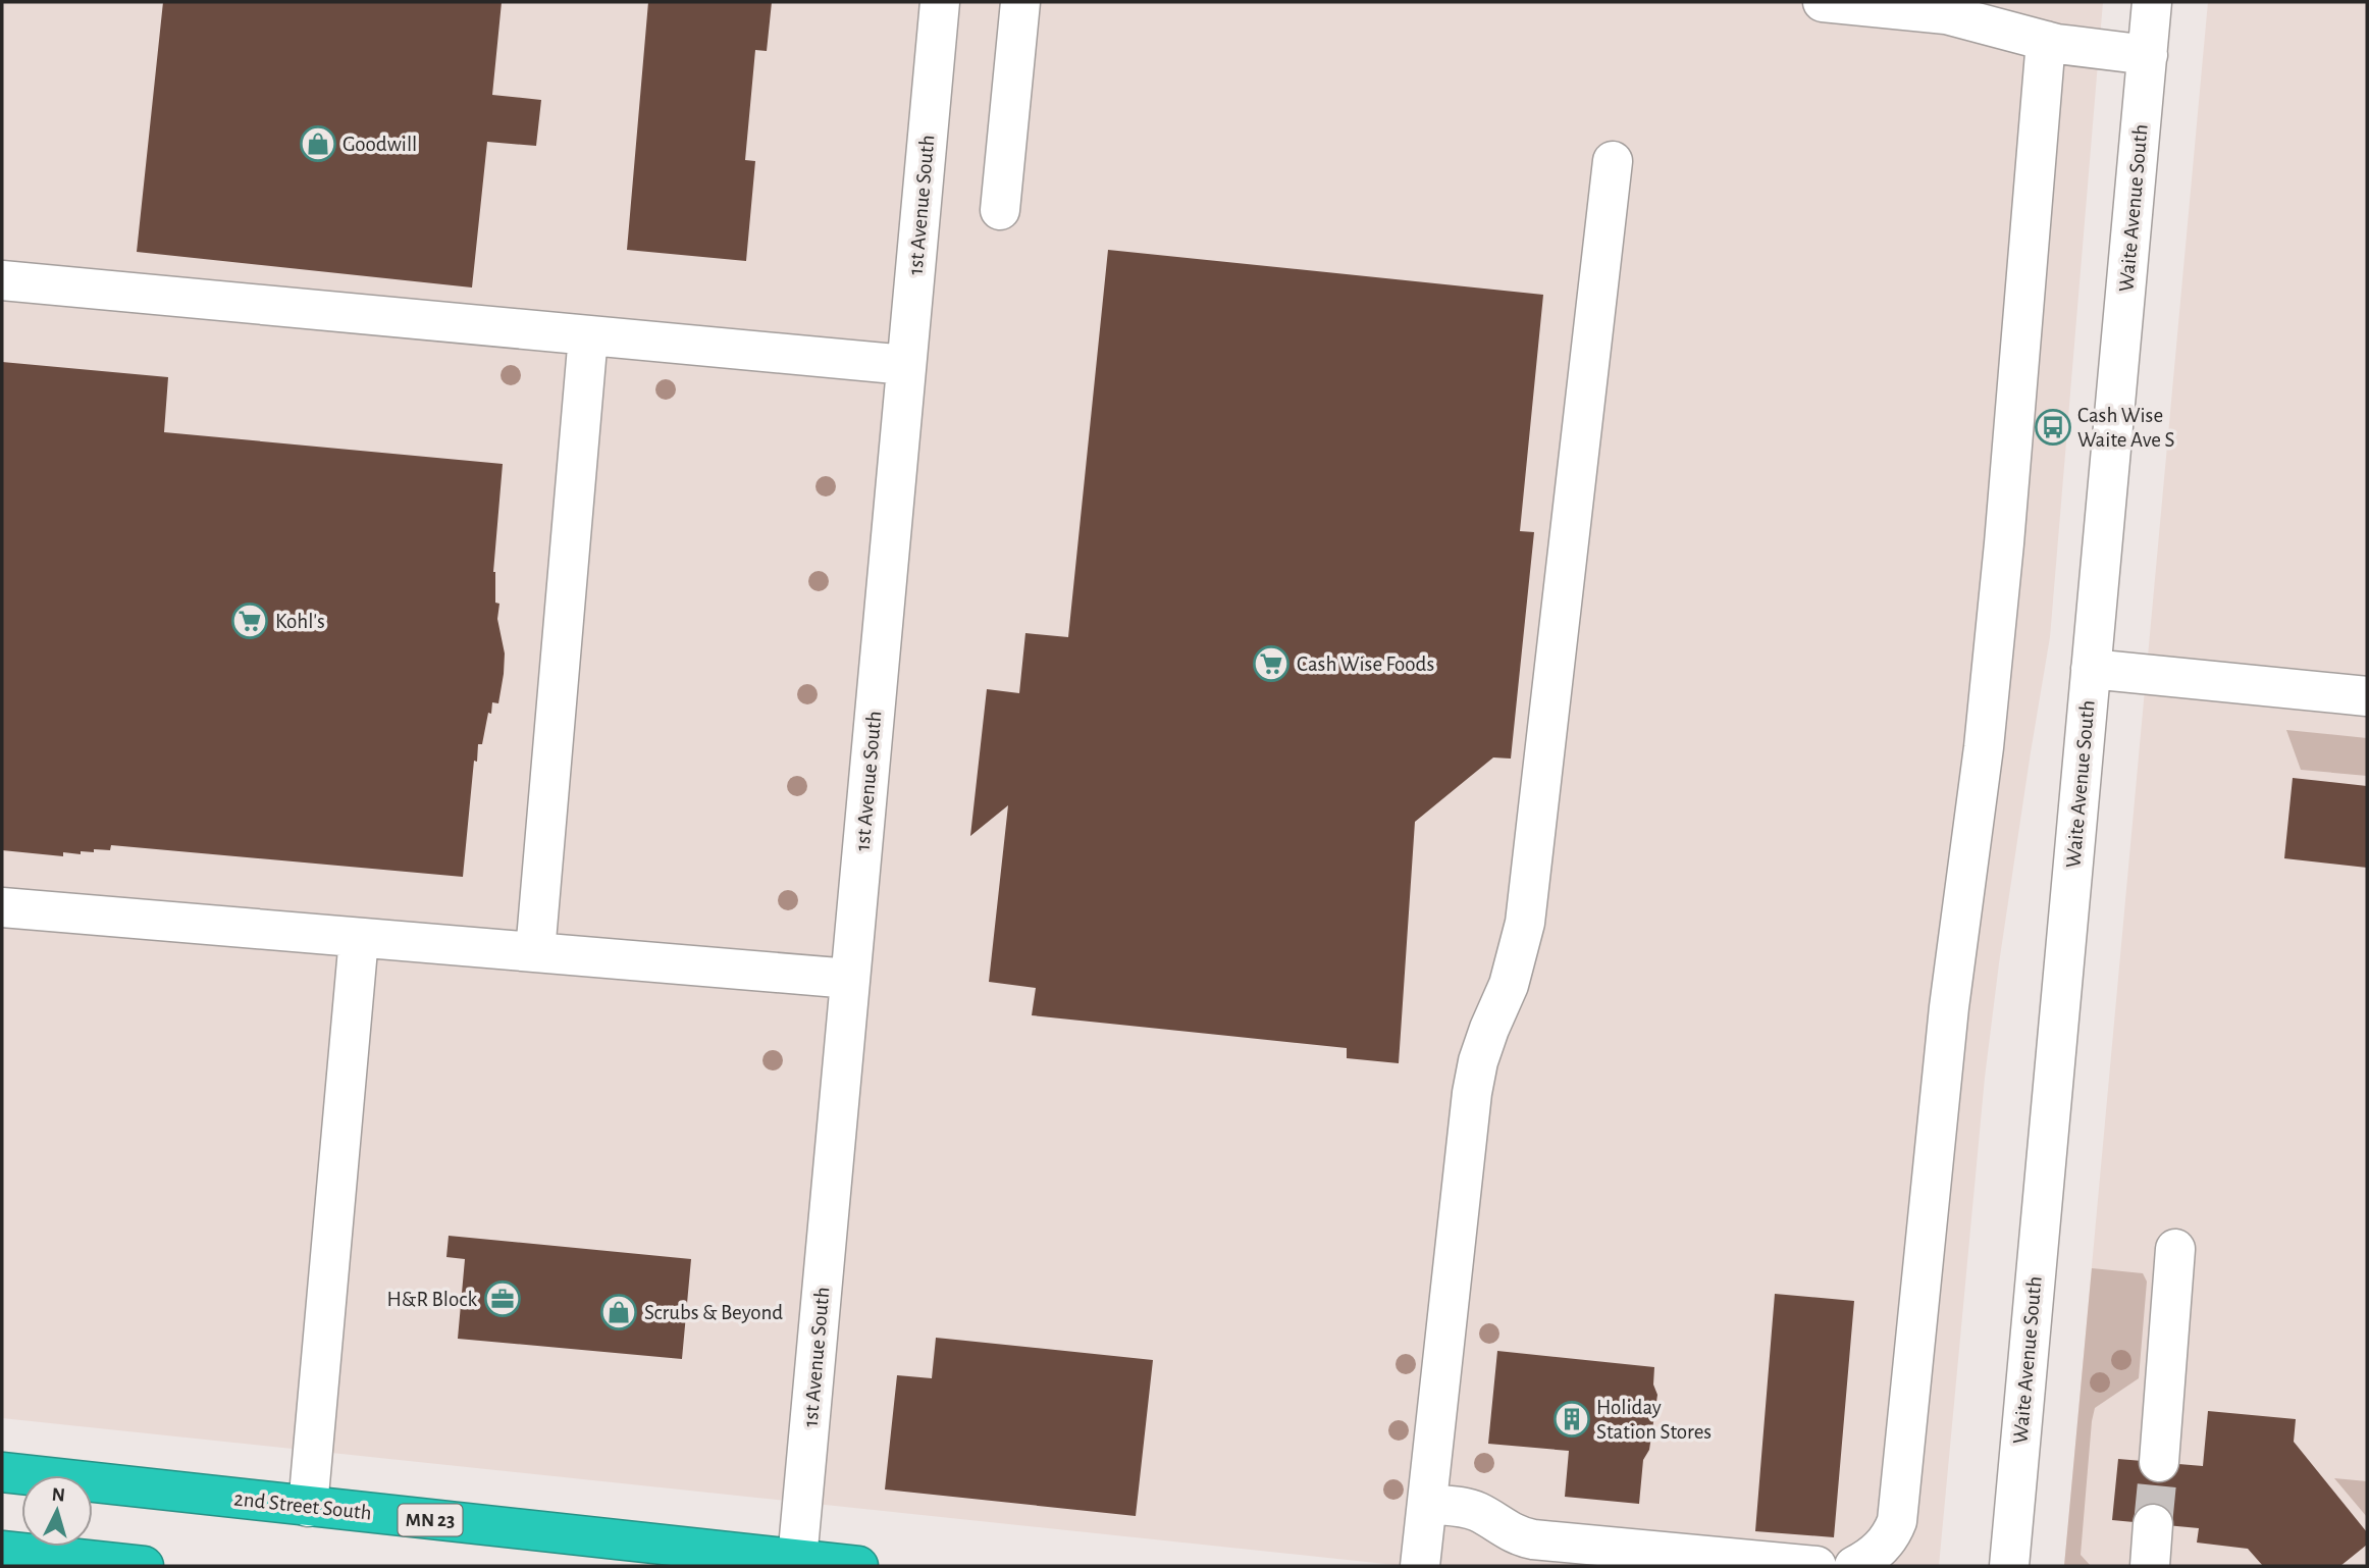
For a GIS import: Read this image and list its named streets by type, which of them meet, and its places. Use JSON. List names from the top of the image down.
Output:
{
  "streets": {
    "highway": ["2nd Street South", "MN 23"],
    "street": ["1st Avenue South", "Waite Avenue South"]
  },
  "crossings": [
    ["1st Avenue South", "2nd Street South"]
  ],
  "places": {
    "shop": ["Goodwill", "Scrubs & Beyond"],
    "bus stop": ["Cash Wise Waite Ave S"],
    "supermarket": ["Kohl's", "Cash Wise Foods"],
    "office": ["H&R Block"],
    "building": ["Holiday Station Stores"]
  },
  "north": "top"
}
